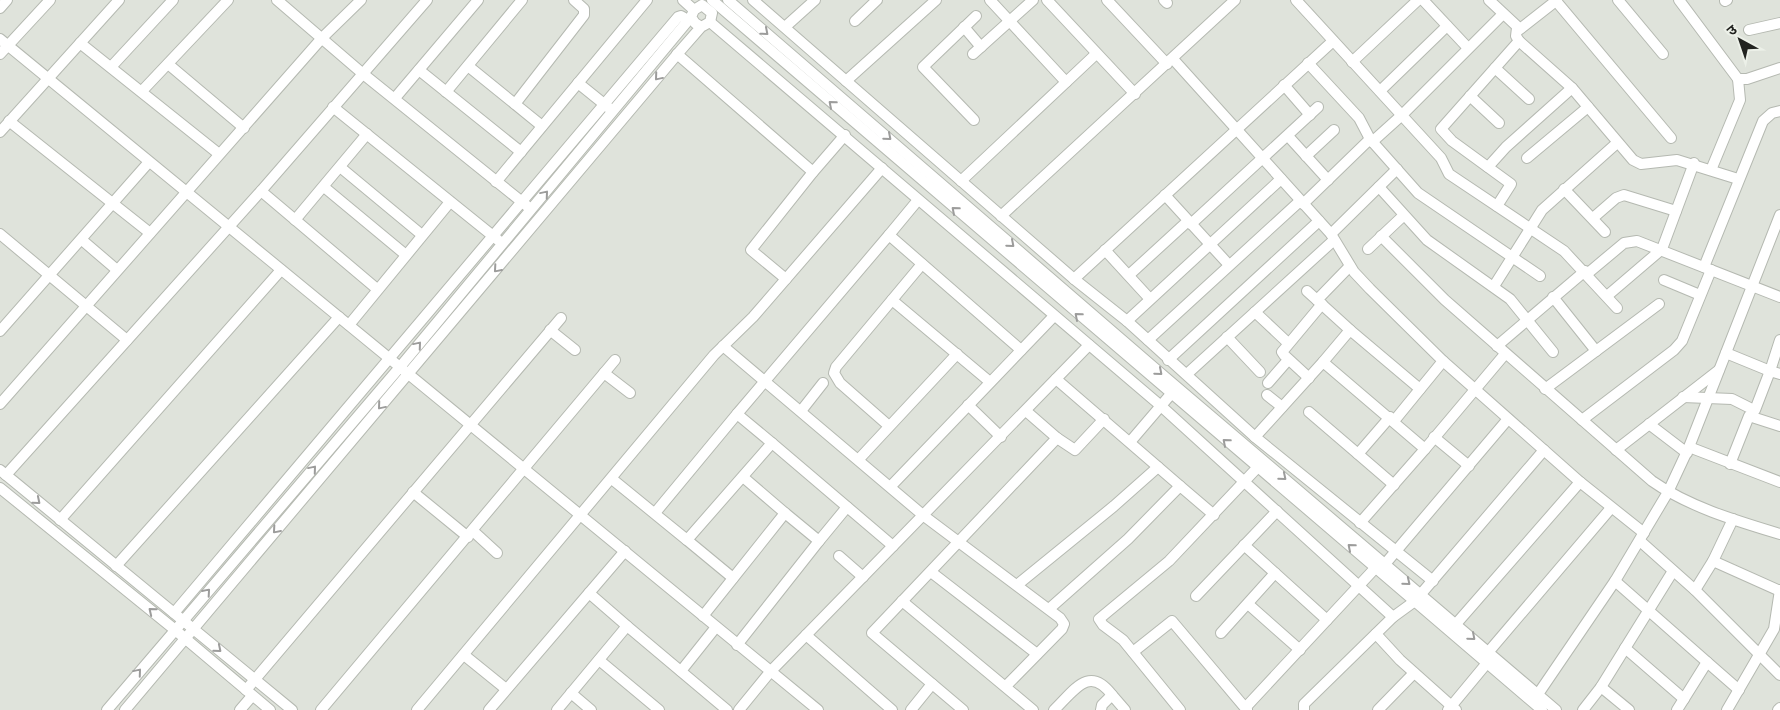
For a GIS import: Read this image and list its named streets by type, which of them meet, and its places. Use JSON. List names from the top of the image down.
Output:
{
  "north": "top left"
}
